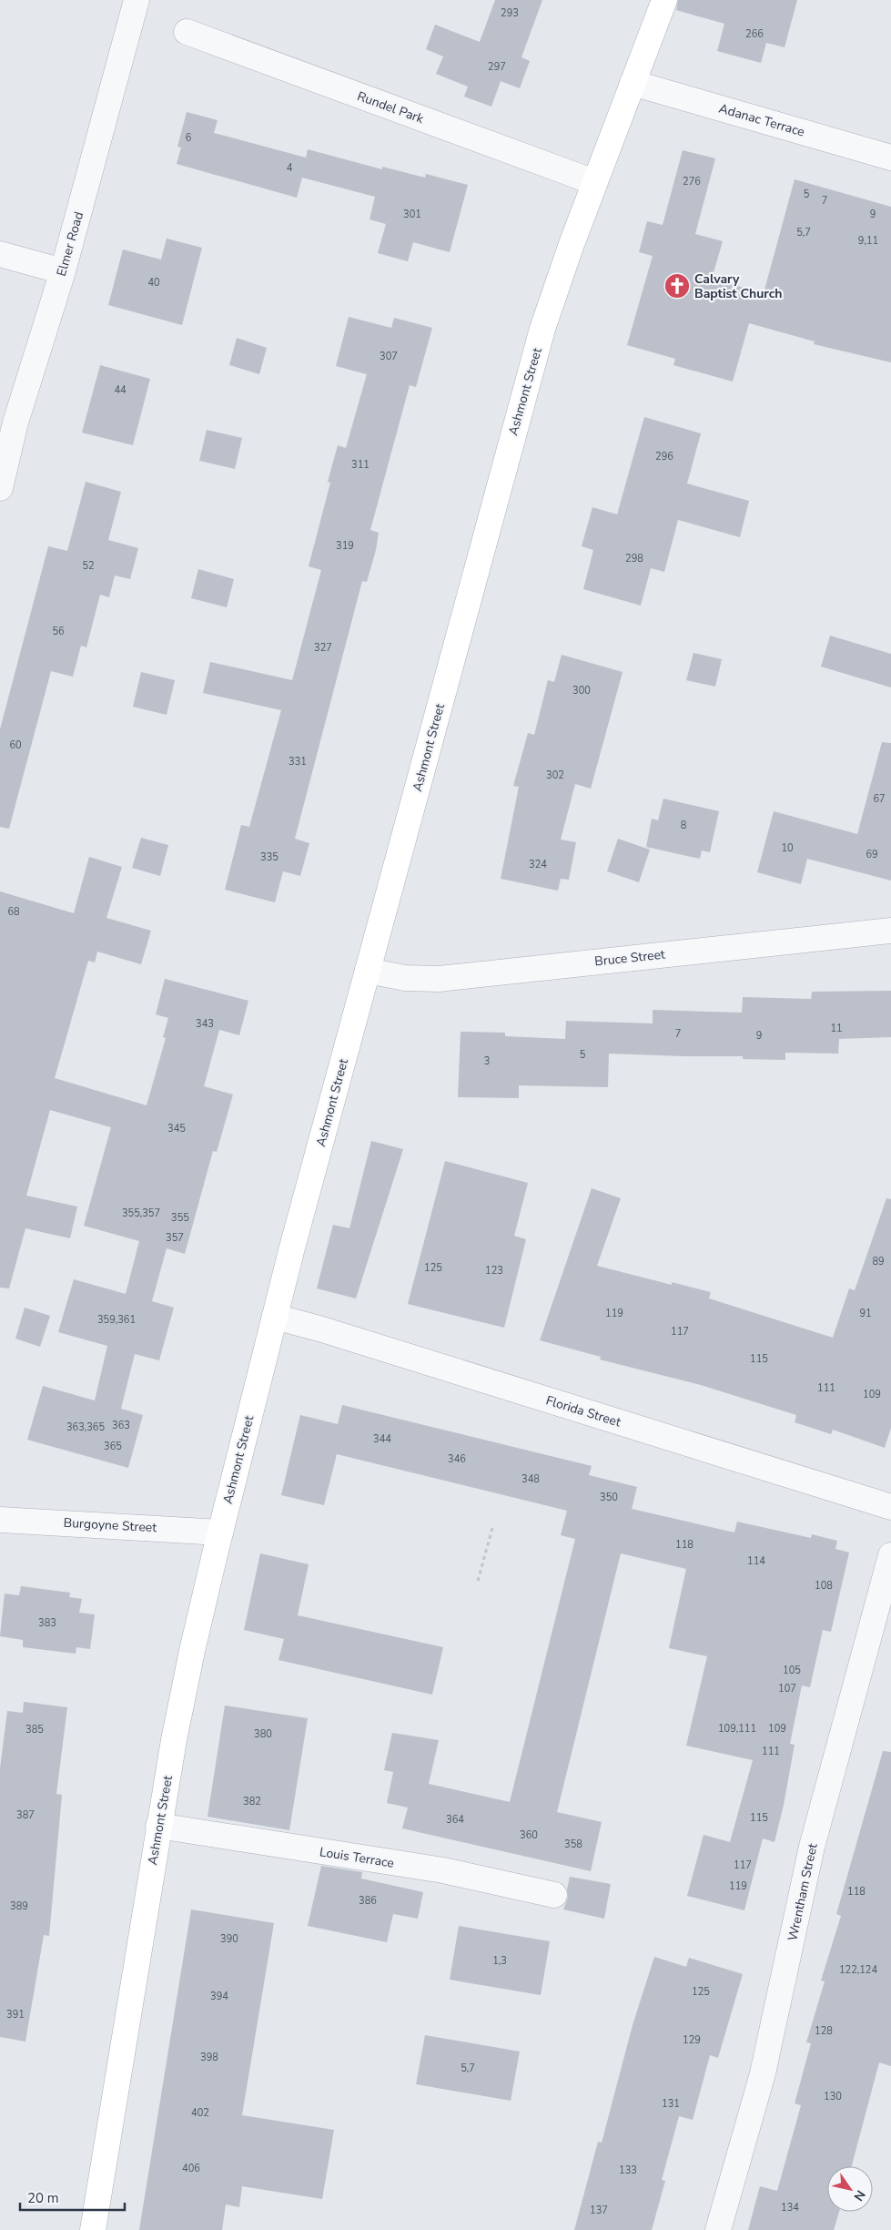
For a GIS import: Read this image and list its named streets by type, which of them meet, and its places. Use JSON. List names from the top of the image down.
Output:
{
  "streets": {
    "main road": ["Ashmont Street"],
    "street": [
      "Rundel Park",
      "Adanac Terrace",
      "Elmer Road",
      "Bruce Street",
      "Florida Street",
      "Burgoyne Street",
      "Louis Terrace",
      "Wrentham Street"
    ]
  },
  "crossings": [
    ["Rundel Park", "Ashmont Street"],
    ["Adanac Terrace", "Ashmont Street"],
    ["Ashmont Street", "Bruce Street"],
    ["Ashmont Street", "Florida Street"],
    ["Ashmont Street", "Burgoyne Street"],
    ["Ashmont Street", "Louis Terrace"]
  ],
  "places": {
    "church": ["Calvary Baptist Church"]
  },
  "house_numbers": [
    "293",
    "266",
    "297",
    "6",
    "4",
    "276",
    "5",
    "7",
    "301",
    "9",
    "5,7",
    "9,11",
    "40",
    "307",
    "44",
    "296",
    "311",
    "319",
    "298",
    "52",
    "56",
    "327",
    "300",
    "60",
    "331",
    "302",
    "67",
    "8",
    "10",
    "69",
    "335",
    "324",
    "68",
    "343",
    "11",
    "7",
    "9",
    "5",
    "3",
    "345",
    "355,357",
    "355",
    "357",
    "89",
    "125",
    "123",
    "119",
    "91",
    "359,361",
    "117",
    "115",
    "111",
    "109",
    "363",
    "363,365",
    "344",
    "365",
    "346",
    "348",
    "350",
    "118",
    "114",
    "108",
    "383",
    "105",
    "107",
    "109,111",
    "109",
    "385",
    "380",
    "111",
    "382",
    "387",
    "115",
    "364",
    "360",
    "358",
    "117",
    "119",
    "118",
    "386",
    "389",
    "390",
    "1,3",
    "122,124",
    "125",
    "394",
    "391",
    "128",
    "129",
    "398",
    "5,7",
    "130",
    "131",
    "402",
    "406",
    "133",
    "134",
    "137"
  ],
  "scale_bar": "20 m",
  "north": "bottom right"
}
